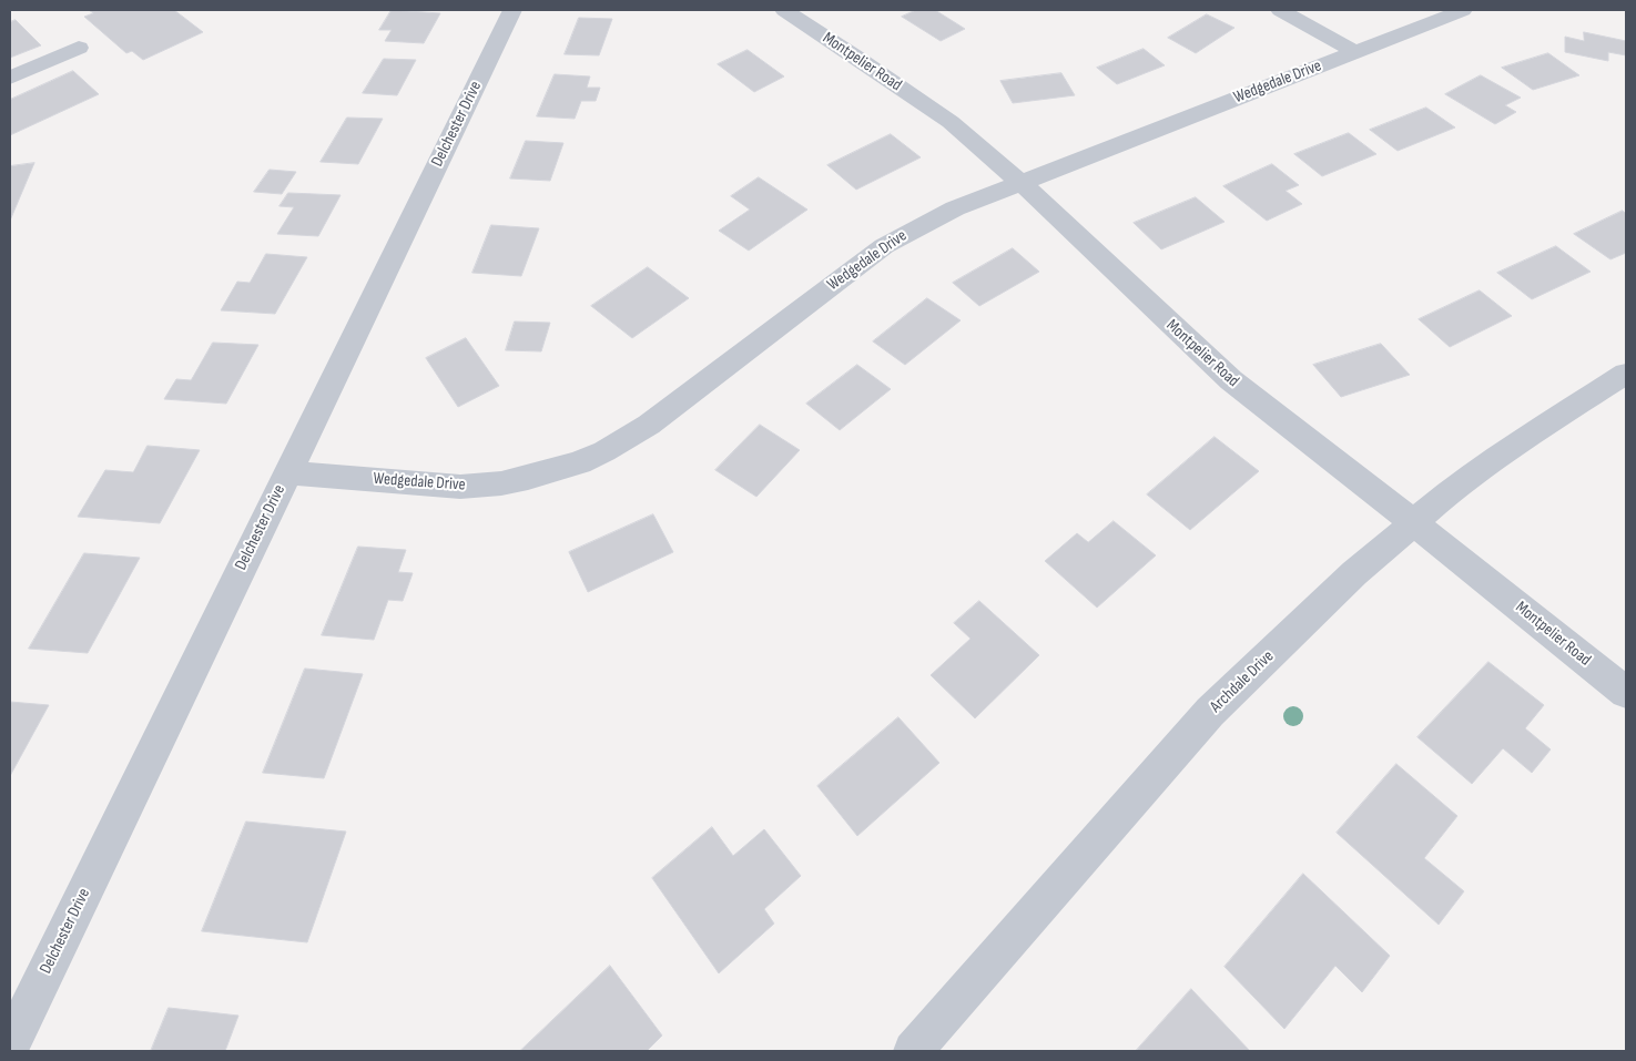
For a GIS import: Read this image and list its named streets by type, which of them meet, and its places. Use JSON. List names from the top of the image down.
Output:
{
  "streets": {
    "street": [
      "Montpelier Road",
      "Wedgedale Drive",
      "Delchester Drive",
      "Archdale Drive"
    ]
  },
  "crossings": [
    ["Montpelier Road", "Wedgedale Drive"],
    ["Montpelier Road", "Archdale Drive"],
    ["Wedgedale Drive", "Delchester Drive"]
  ]
}
